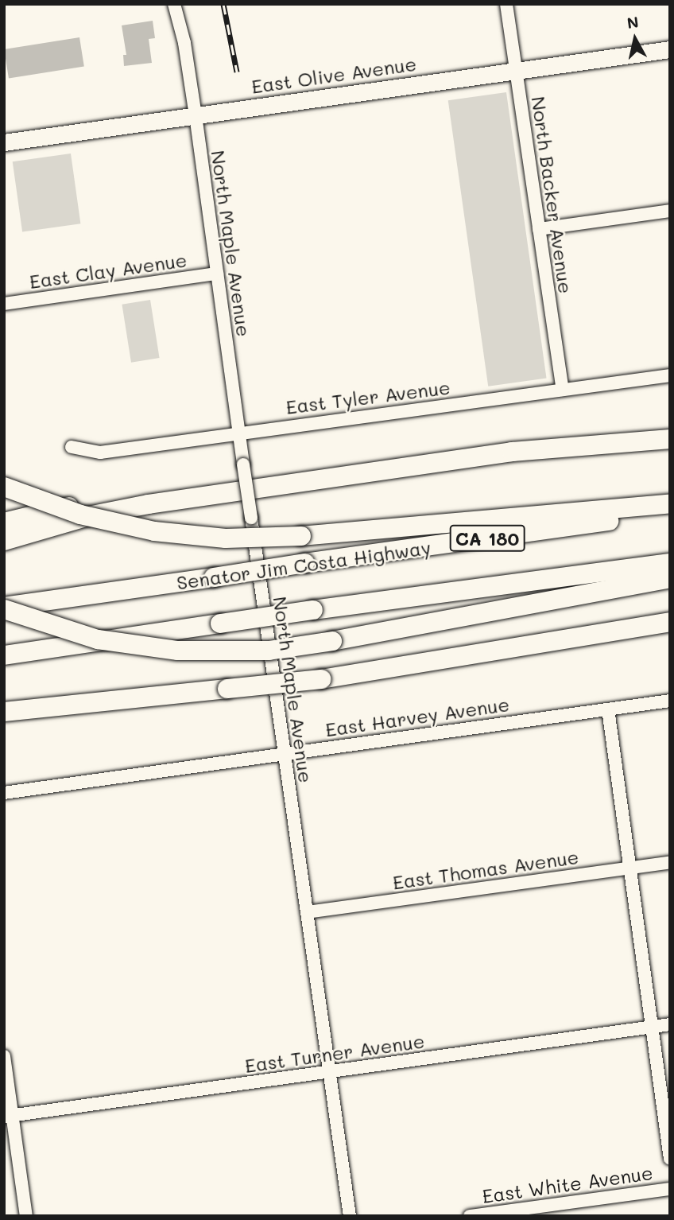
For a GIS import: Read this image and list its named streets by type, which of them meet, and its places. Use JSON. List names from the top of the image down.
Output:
{
  "streets": {
    "highway": ["CA 180", "Senator Jim Costa Highway"],
    "main road": ["East Olive Avenue"],
    "street": [
      "North Backer Avenue",
      "North Maple Avenue",
      "East Clay Avenue",
      "East Tyler Avenue",
      "East Harvey Avenue",
      "East Thomas Avenue",
      "East Turner Avenue",
      "East White Avenue"
    ]
  },
  "crossings": [
    ["East Olive Avenue", "North Backer Avenue"],
    ["East Olive Avenue", "North Maple Avenue"],
    ["North Backer Avenue", "East Tyler Avenue"],
    ["North Maple Avenue", "East Clay Avenue"],
    ["North Maple Avenue", "East Tyler Avenue"],
    ["North Maple Avenue", "East Harvey Avenue"],
    ["North Maple Avenue", "East Thomas Avenue"],
    ["North Maple Avenue", "East Turner Avenue"]
  ],
  "north": "top"
}
